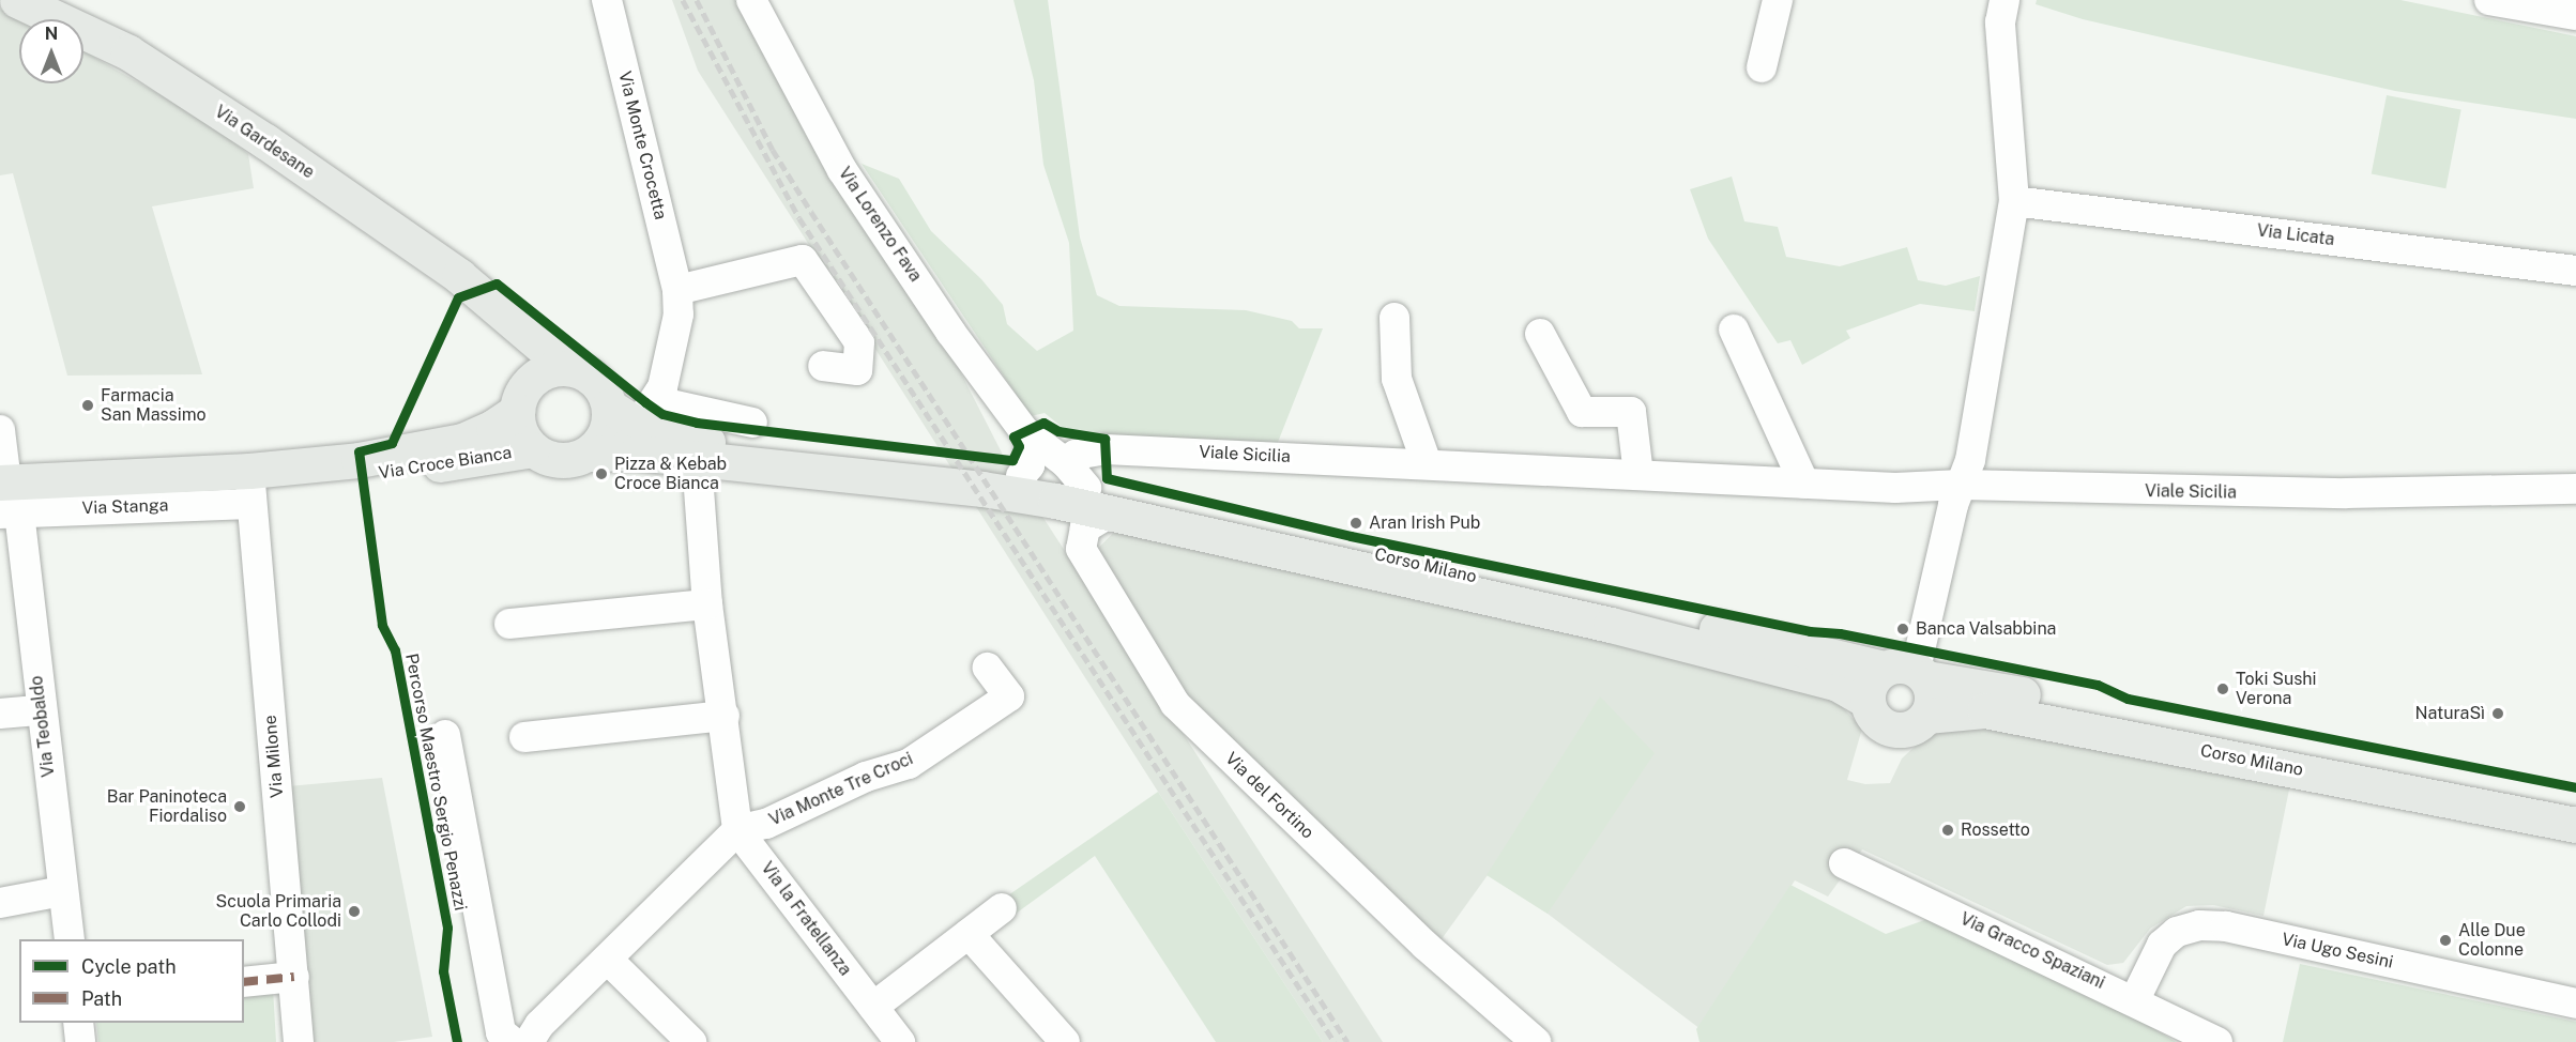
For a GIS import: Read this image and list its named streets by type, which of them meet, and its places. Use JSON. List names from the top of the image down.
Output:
{
  "streets": {
    "main road": [
      "Via Gardesane",
      "Via Croce Bianca",
      "Via Stanga",
      "Corso Milano"
    ],
    "street": [
      "Via Monte Crocetta",
      "Via Lorenzo Fava",
      "Via Licata",
      "Viale Sicilia",
      "Via Teobaldo",
      "Via Milone",
      "Via Monte Tre Croci",
      "Via del Fortino",
      "Via la Fratellanza",
      "Via Gracco Spaziani",
      "Via Ugo Sesini"
    ],
    "cycle path": ["Percorso Maestro Sergio Penazzi"]
  },
  "crossings": [
    ["Via Gardesane", "Via Croce Bianca"],
    ["Via Lorenzo Fava", "Viale Sicilia"],
    ["Via Lorenzo Fava", "Corso Milano"],
    ["Via Lorenzo Fava", "Via del Fortino"],
    ["Viale Sicilia", "Corso Milano"],
    ["Viale Sicilia", "Via del Fortino"],
    ["Via Croce Bianca", "Via Stanga"],
    ["Via Croce Bianca", "Corso Milano"],
    ["Via Croce Bianca", "Via Milone"],
    ["Via Stanga", "Via Teobaldo"],
    ["Via Stanga", "Via Milone"],
    ["Corso Milano", "Via del Fortino"],
    ["Via Monte Tre Croci", "Via la Fratellanza"],
    ["Via Gracco Spaziani", "Via Ugo Sesini"]
  ],
  "places": [
    "Farmacia San Massimo",
    "Pizza & Kebab Croce Bianca",
    "Aran Irish Pub",
    "Banca Valsabbina",
    "Toki Sushi Verona",
    "NaturaSì",
    "Bar Paninoteca Fiordaliso",
    "Rossetto",
    "Scuola Primaria Carlo Collodi",
    "Alle Due Colonne"
  ],
  "legend": ["Cycle path", "Path"],
  "north": "top"
}
